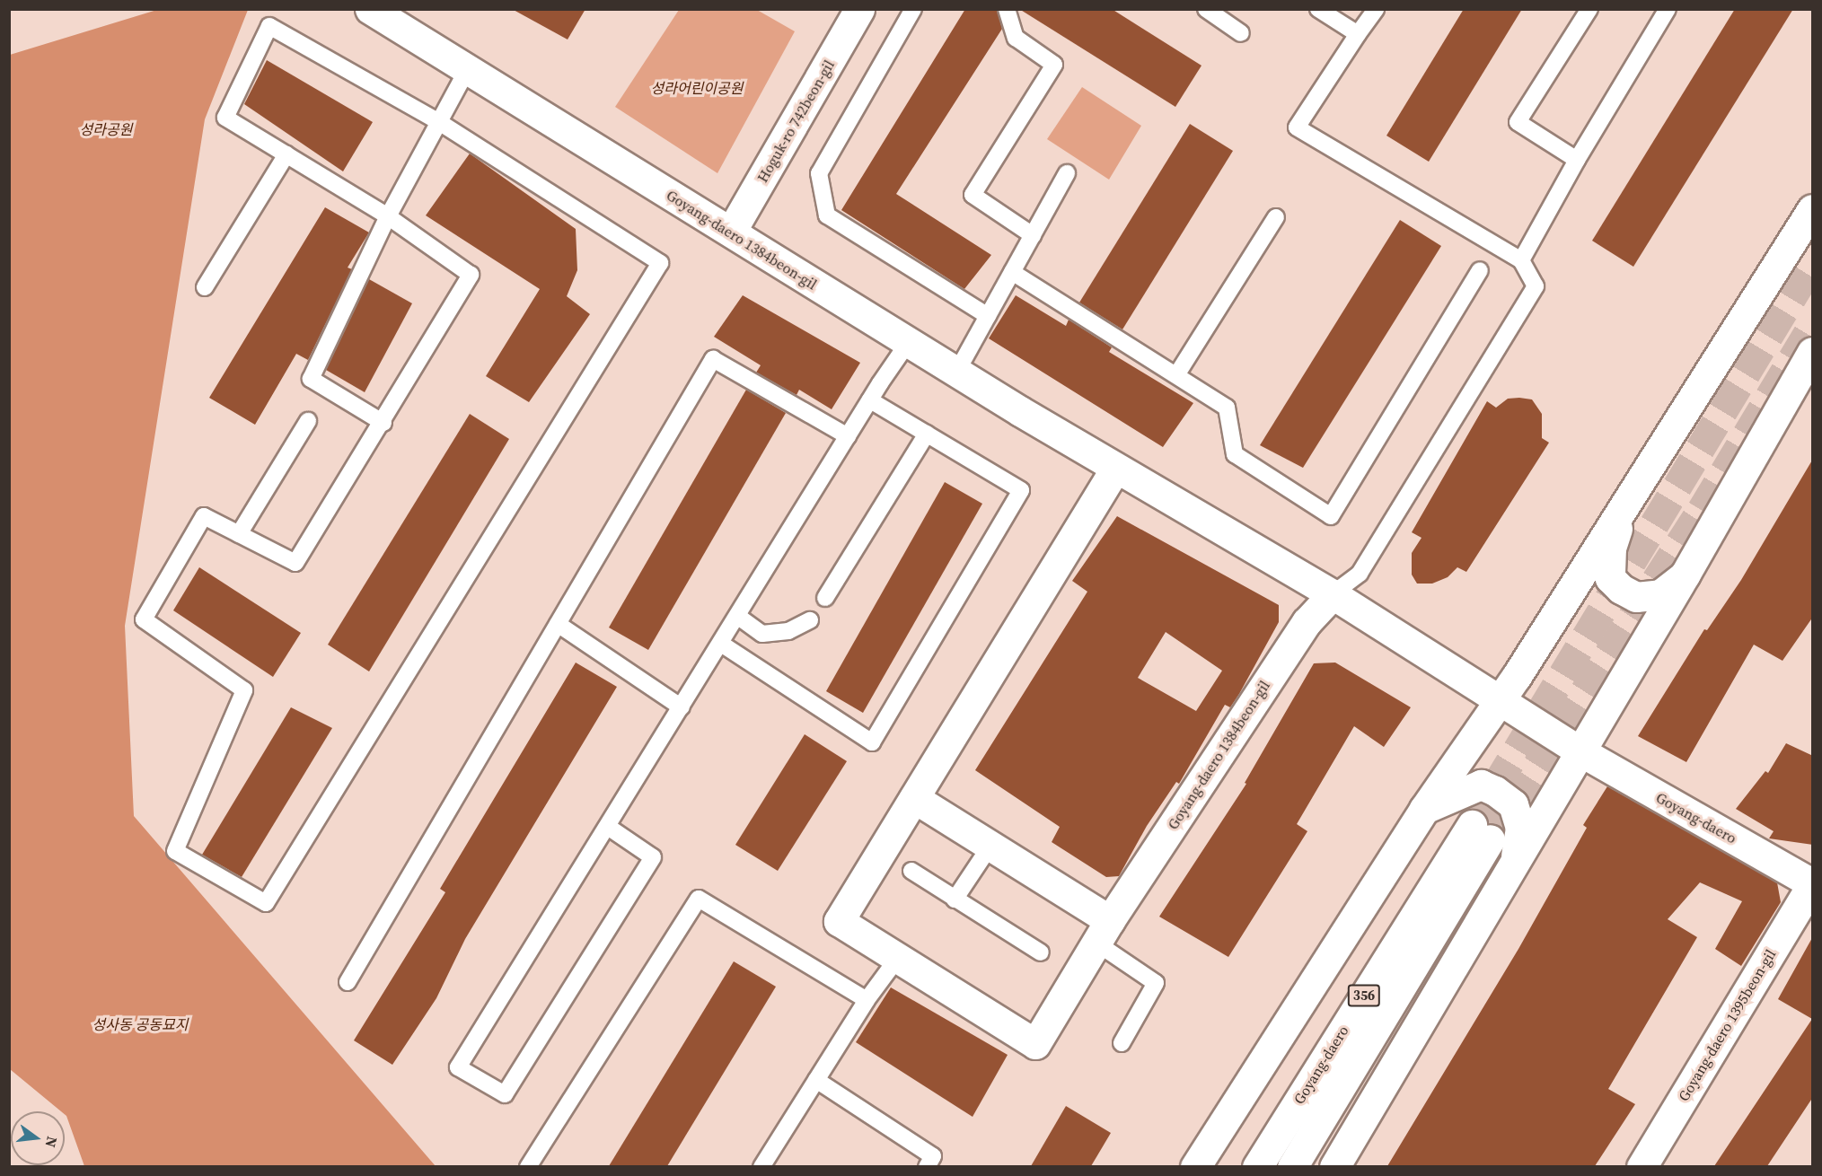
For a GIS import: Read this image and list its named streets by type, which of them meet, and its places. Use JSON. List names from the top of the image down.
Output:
{
  "streets": {
    "street": [
      "Hoguk-ro 742beon-gil",
      "Goyang-daero 1384beon-gil",
      "Goyang-daero",
      "356",
      "Goyang-daero 1395beon-gil"
    ]
  },
  "crossings": [
    ["Hoguk-ro 742beon-gil", "Goyang-daero 1384beon-gil"],
    ["Goyang-daero 1384beon-gil", "Goyang-daero"],
    ["Goyang-daero", "Goyang-daero 1395beon-gil"]
  ],
  "parks": ["성라어린이공원", "성라공원", "성사동 공동묘지"],
  "north": "right"
}
